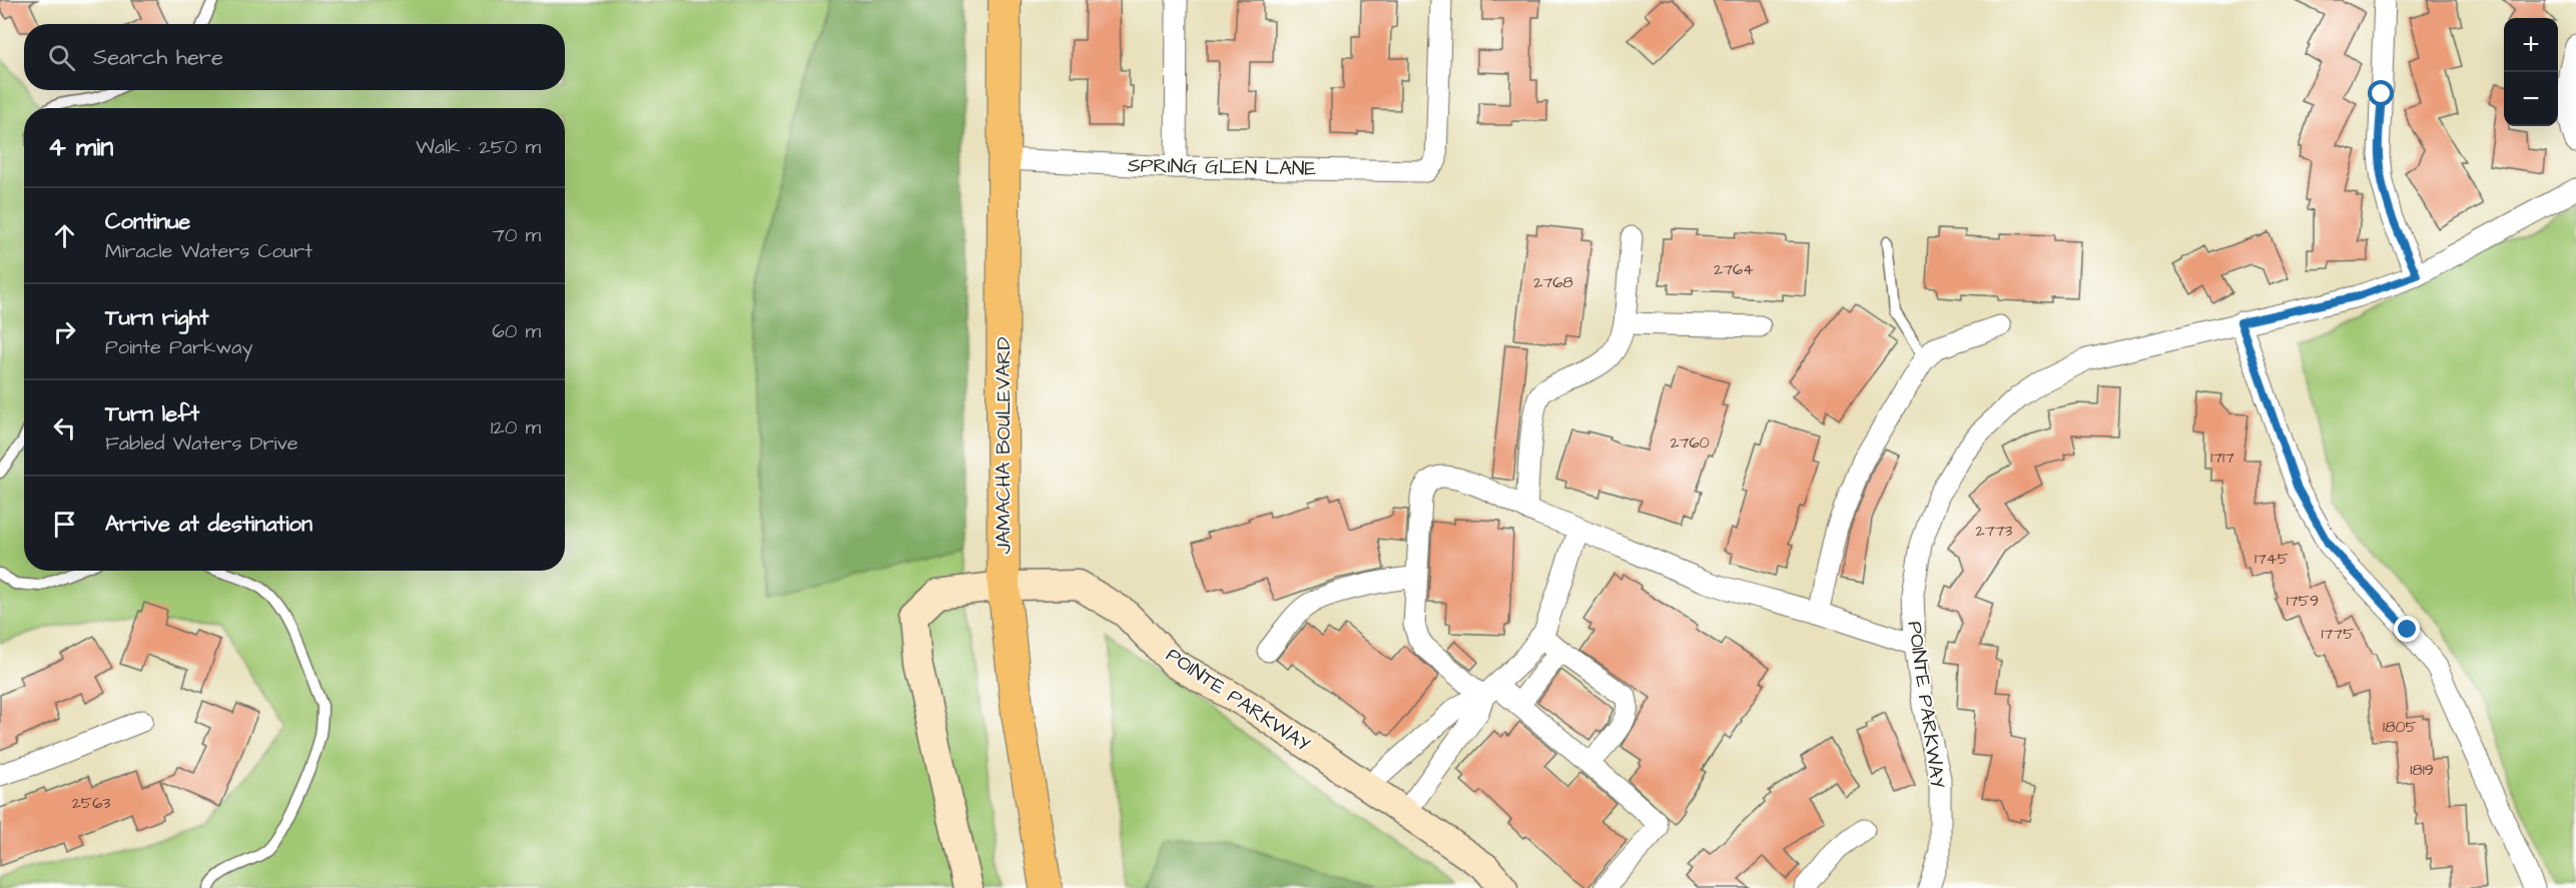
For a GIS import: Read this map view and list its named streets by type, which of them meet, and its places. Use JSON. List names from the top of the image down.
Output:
{
  "streets": {
    "main road": ["JAMACHA BOULEVARD"],
    "street": ["SPRING GLEN LANE", "POINTE PARKWAY"]
  },
  "crossings": [
    ["SPRING GLEN LANE", "JAMACHA BOULEVARD"],
    ["JAMACHA BOULEVARD", "POINTE PARKWAY"]
  ],
  "house_numbers": [
    "2764",
    "2768",
    "2760",
    "1717",
    "2773",
    "1745",
    "1759",
    "1775",
    "1805",
    "1819",
    "2563"
  ],
  "page": {
    "map_buttons": ["+", "−"],
    "search": "Search here",
    "heading": ["4 min", "Walk · 250 m"],
    "list": [
      ["Continue", "Miracle Waters Court", "70 m"],
      ["Turn right", "Pointe Parkway", "60 m"],
      ["Turn left", "Fabled Waters Drive", "120 m"],
      "Arrive at destination"
    ]
  }
}
